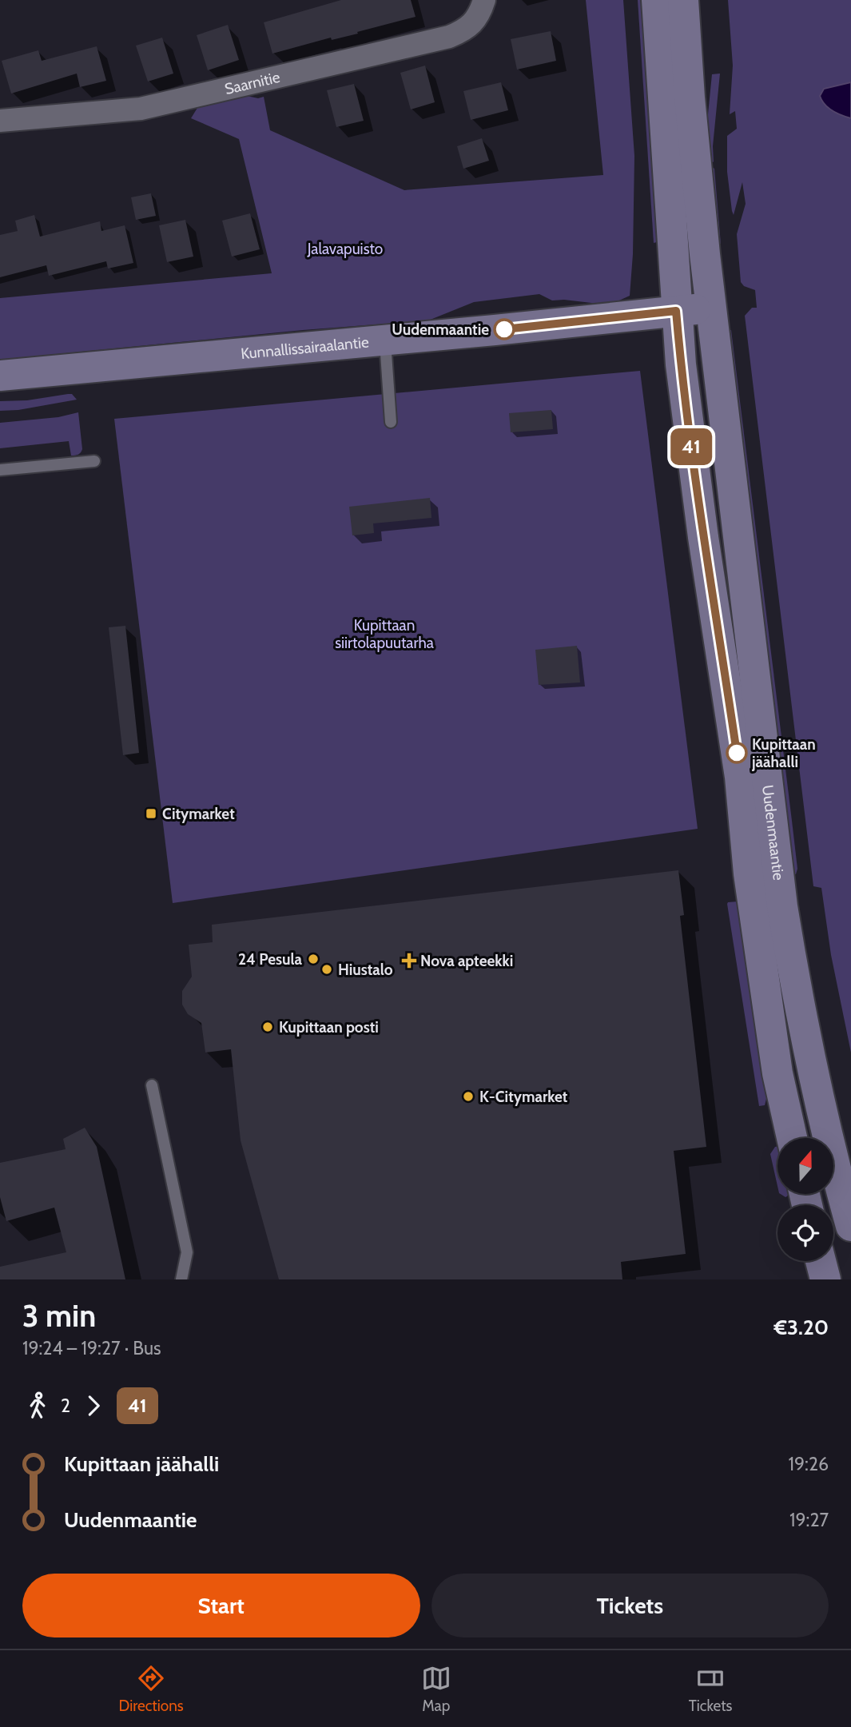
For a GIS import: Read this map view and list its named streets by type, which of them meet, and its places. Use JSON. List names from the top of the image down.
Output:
{
  "streets": {
    "main road": ["Kunnallissairaalantie", "Uudenmaantie"],
    "street": ["Saarnitie"]
  },
  "crossings": [
    ["Kunnallissairaalantie", "Uudenmaantie"]
  ],
  "parks": ["Jalavapuisto", "Kupittaan siirtolapuutarha"],
  "places": {
    "other": [
      "Uudenmaantie",
      "Kupittaan jäähalli",
      "24 Pesula",
      "Hiustalo",
      "Kupittaan posti",
      "K-Citymarket"
    ],
    "transit": ["Citymarket"],
    "health": ["Nova apteekki"]
  },
  "lines": ["bus line 41"],
  "north": "top",
  "page": {
    "on_map": "41",
    "heading": ["3 min", "19:24 – 19:27 · Bus", "€3.20"],
    "legs": ["2", "41"],
    "list": [
      {
        "name": "Kupittaan jäähalli",
        "value": "19:26"
      },
      {
        "name": "Uudenmaantie",
        "value": "19:27"
      }
    ],
    "buttons": ["Start", "Tickets"],
    "tabs": ["Directions", "Map", "Tickets"]
  }
}
